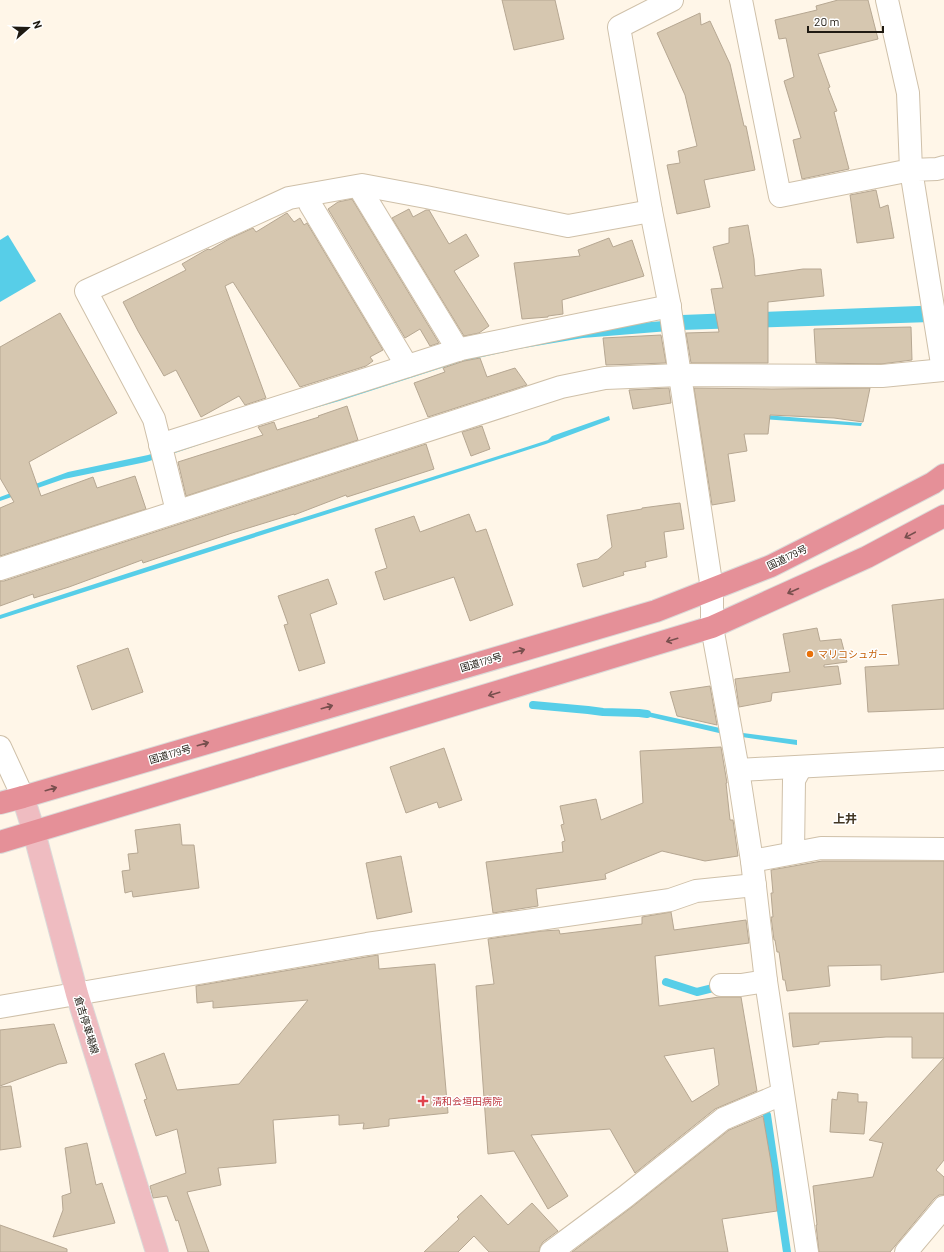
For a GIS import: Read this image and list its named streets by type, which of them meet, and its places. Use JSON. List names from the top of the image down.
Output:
{
  "streets": {
    "highway": ["国道179号"],
    "main road": ["倉吉停車場線"]
  },
  "crossings": [
    ["国道179号", "倉吉停車場線"]
  ],
  "districts": ["上井"],
  "places": {
    "other": ["マリコシュガー"],
    "health": ["清和会垣田病院"]
  },
  "scale_bar": "20 m",
  "north": "right"
}
